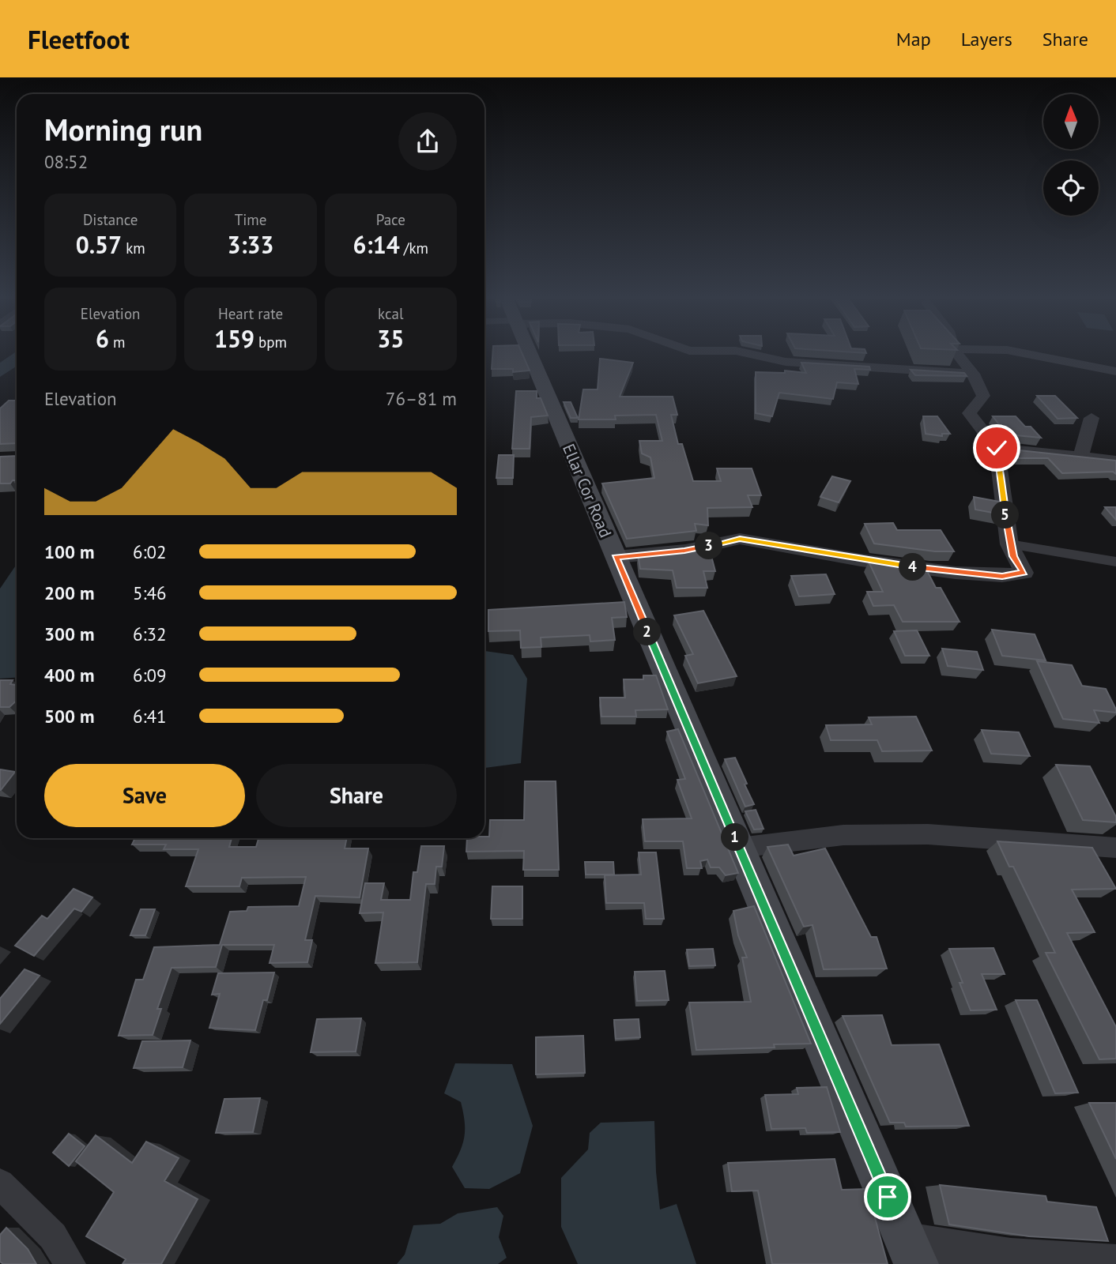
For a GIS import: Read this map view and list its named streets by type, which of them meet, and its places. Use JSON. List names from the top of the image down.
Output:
{
  "streets": {
    "main road": ["Ellar Cor Road"]
  },
  "north": "top",
  "page": {
    "header": "Fleetfoot",
    "nav": ["Map", "Layers", "Share"],
    "heading": ["Morning run", "08:52"],
    "stats": [
      ["Distance", "0.57 km"],
      ["Time", "3:33"],
      ["Pace", "6:14 /km"],
      ["Elevation", "6 m"],
      ["Heart rate", "159 bpm"],
      ["kcal", "35"]
    ],
    "chart": ["Elevation", "76–81 m"],
    "pins": [
      "5",
      "3",
      "4",
      "2",
      "1"
    ],
    "list": [
      {
        "name": "100 m",
        "note": "6:02"
      },
      {
        "name": "200 m",
        "note": "5:46"
      },
      {
        "name": "300 m",
        "note": "6:32"
      },
      {
        "name": "400 m",
        "note": "6:09"
      },
      {
        "name": "500 m",
        "note": "6:41"
      }
    ],
    "buttons": ["Save", "Share"]
  }
}
